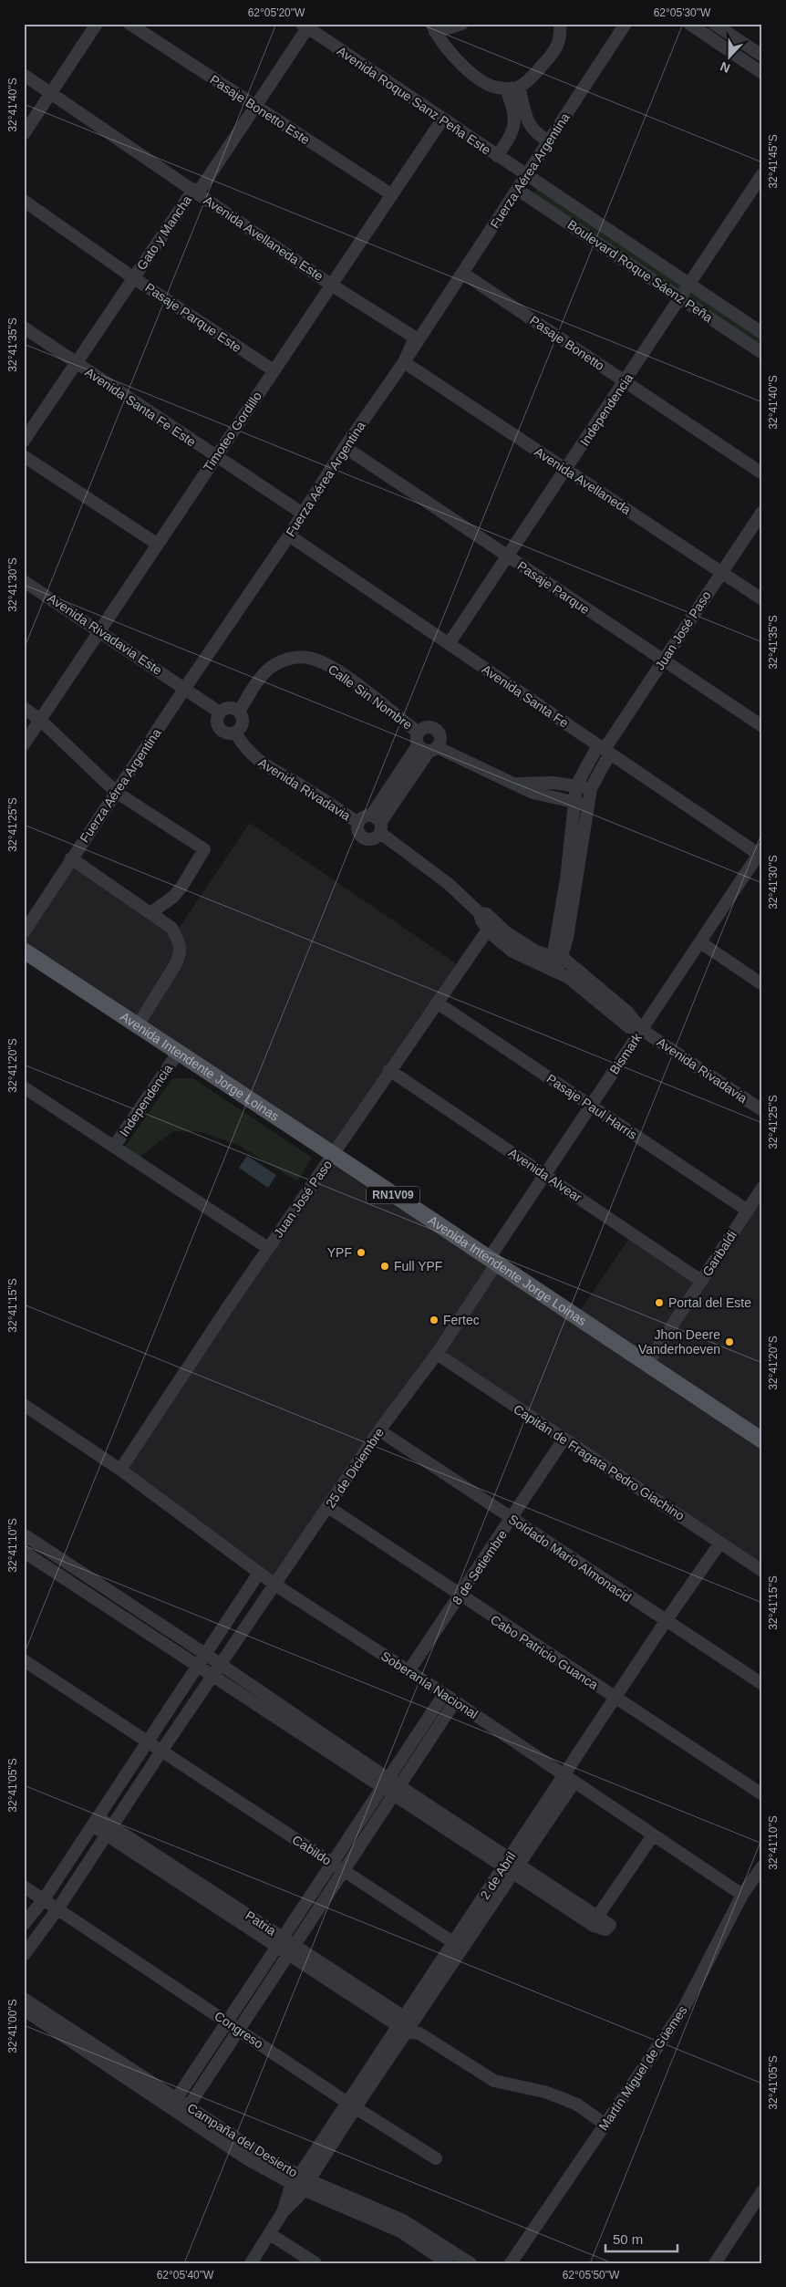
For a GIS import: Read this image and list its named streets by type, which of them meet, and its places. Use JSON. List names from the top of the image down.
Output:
{
  "streets": {
    "main road": ["Avenida Intendente Jorge Loinas", "RN1V09"],
    "street": [
      "Avenida Roque Sanz Peña Este",
      "Pasaje Bonetto Este",
      "Fuerza Aérea Argentina",
      "Gato y Mancha",
      "Avenida Avellaneda Este",
      "Boulevard Roque Sáenz Peña",
      "Pasaje Parque Este",
      "Pasaje Bonetto",
      "Avenida Santa Fe Este",
      "Independencia",
      "Timoteo Gordillo",
      "Avenida Avellaneda",
      "Pasaje Parque",
      "Juan José Paso",
      "Avenida Rivadavia Este",
      "Avenida Santa Fe",
      "Calle Sin Nombre",
      "Avenida Rivadavia",
      "Bismark",
      "Pasaje Paul Harris",
      "Avenida Alvear",
      "Garibaldi",
      "Capitán de Fragata Pedro Giachino",
      "25 de Diciembre",
      "Soldado Mario Almonacid",
      "8 de Setiembre",
      "Cabo Patricio Guanca",
      "Soberanía Nacional",
      "Cabildo",
      "2 de Abril",
      "Patria",
      "Congreso",
      "Martín Miguel de Güemes",
      "Campaña del Desierto"
    ]
  },
  "crossings": [
    ["Avenida Roque Sanz Peña Este", "Fuerza Aérea Argentina"],
    ["Avenida Roque Sanz Peña Este", "Gato y Mancha"],
    ["Avenida Roque Sanz Peña Este", "Boulevard Roque Sáenz Peña"],
    ["Avenida Roque Sanz Peña Este", "Timoteo Gordillo"],
    ["Pasaje Bonetto Este", "Gato y Mancha"],
    ["Pasaje Bonetto Este", "Timoteo Gordillo"],
    ["Fuerza Aérea Argentina", "Avenida Avellaneda Este"],
    ["Fuerza Aérea Argentina", "Boulevard Roque Sáenz Peña"],
    ["Fuerza Aérea Argentina", "Pasaje Bonetto"],
    ["Fuerza Aérea Argentina", "Avenida Santa Fe Este"],
    ["Fuerza Aérea Argentina", "Avenida Avellaneda"],
    ["Fuerza Aérea Argentina", "Pasaje Parque"],
    ["Fuerza Aérea Argentina", "Avenida Rivadavia Este"],
    ["Fuerza Aérea Argentina", "Avenida Santa Fe"],
    ["Gato y Mancha", "Avenida Avellaneda Este"],
    ["Gato y Mancha", "Pasaje Parque Este"],
    ["Gato y Mancha", "Avenida Santa Fe Este"],
    ["Avenida Avellaneda Este", "Timoteo Gordillo"],
    ["Avenida Avellaneda Este", "Avenida Avellaneda"],
    ["Boulevard Roque Sáenz Peña", "Independencia"],
    ["Pasaje Parque Este", "Timoteo Gordillo"],
    ["Pasaje Bonetto", "Independencia"],
    ["Avenida Santa Fe Este", "Timoteo Gordillo"],
    ["Independencia", "Avenida Avellaneda"],
    ["Independencia", "Pasaje Parque"],
    ["Independencia", "Avenida Santa Fe"],
    ["Independencia", "Avenida Intendente Jorge Loinas"],
    ["Timoteo Gordillo", "Avenida Rivadavia Este"],
    ["Avenida Avellaneda", "Juan José Paso"],
    ["Pasaje Parque", "Juan José Paso"],
    ["Juan José Paso", "Avenida Santa Fe"],
    ["Juan José Paso", "Avenida Rivadavia"],
    ["Juan José Paso", "Avenida Intendente Jorge Loinas"],
    ["Juan José Paso", "Pasaje Paul Harris"],
    ["Juan José Paso", "Avenida Alvear"],
    ["Juan José Paso", "Soberanía Nacional"],
    ["Avenida Santa Fe", "Bismark"],
    ["Calle Sin Nombre", "Avenida Rivadavia"],
    ["Avenida Rivadavia", "Bismark"],
    ["Bismark", "Avenida Intendente Jorge Loinas"],
    ["Bismark", "Pasaje Paul Harris"],
    ["Bismark", "Avenida Alvear"],
    ["Bismark", "25 de Diciembre"],
    ["Avenida Intendente Jorge Loinas", "Garibaldi"],
    ["Avenida Intendente Jorge Loinas", "25 de Diciembre"],
    ["Pasaje Paul Harris", "Garibaldi"],
    ["Avenida Alvear", "Garibaldi"],
    ["Capitán de Fragata Pedro Giachino", "25 de Diciembre"],
    ["Capitán de Fragata Pedro Giachino", "8 de Setiembre"],
    ["Capitán de Fragata Pedro Giachino", "2 de Abril"],
    ["25 de Diciembre", "Soldado Mario Almonacid"],
    ["25 de Diciembre", "Cabo Patricio Guanca"],
    ["25 de Diciembre", "Soberanía Nacional"],
    ["25 de Diciembre", "Cabildo"],
    ["25 de Diciembre", "Patria"],
    ["25 de Diciembre", "Congreso"],
    ["Soldado Mario Almonacid", "8 de Setiembre"],
    ["Soldado Mario Almonacid", "2 de Abril"],
    ["8 de Setiembre", "Cabo Patricio Guanca"],
    ["8 de Setiembre", "Soberanía Nacional"],
    ["Cabo Patricio Guanca", "2 de Abril"],
    ["Soberanía Nacional", "2 de Abril"],
    ["Soberanía Nacional", "Martín Miguel de Güemes"],
    ["Cabildo", "2 de Abril"],
    ["2 de Abril", "Patria"],
    ["2 de Abril", "Congreso"],
    ["2 de Abril", "Campaña del Desierto"],
    ["Patria", "Martín Miguel de Güemes"]
  ],
  "places": [
    "YPF",
    "Full YPF",
    "Portal del Este",
    "Fertec",
    "Jhon Deere Vanderhoeven"
  ],
  "scale_bar": "50 m",
  "north": "bottom",
  "coordinates": [
    "62°05'20\"W",
    "62°05'30\"W",
    "32°41'40\"S",
    "32°41'45\"S",
    "32°41'35\"S",
    "32°41'30\"S",
    "32°41'25\"S",
    "32°41'20\"S",
    "32°41'15\"S",
    "32°41'10\"S",
    "32°41'05\"S",
    "32°41'00\"S",
    "62°05'40\"W",
    "62°05'50\"W"
  ]
}
